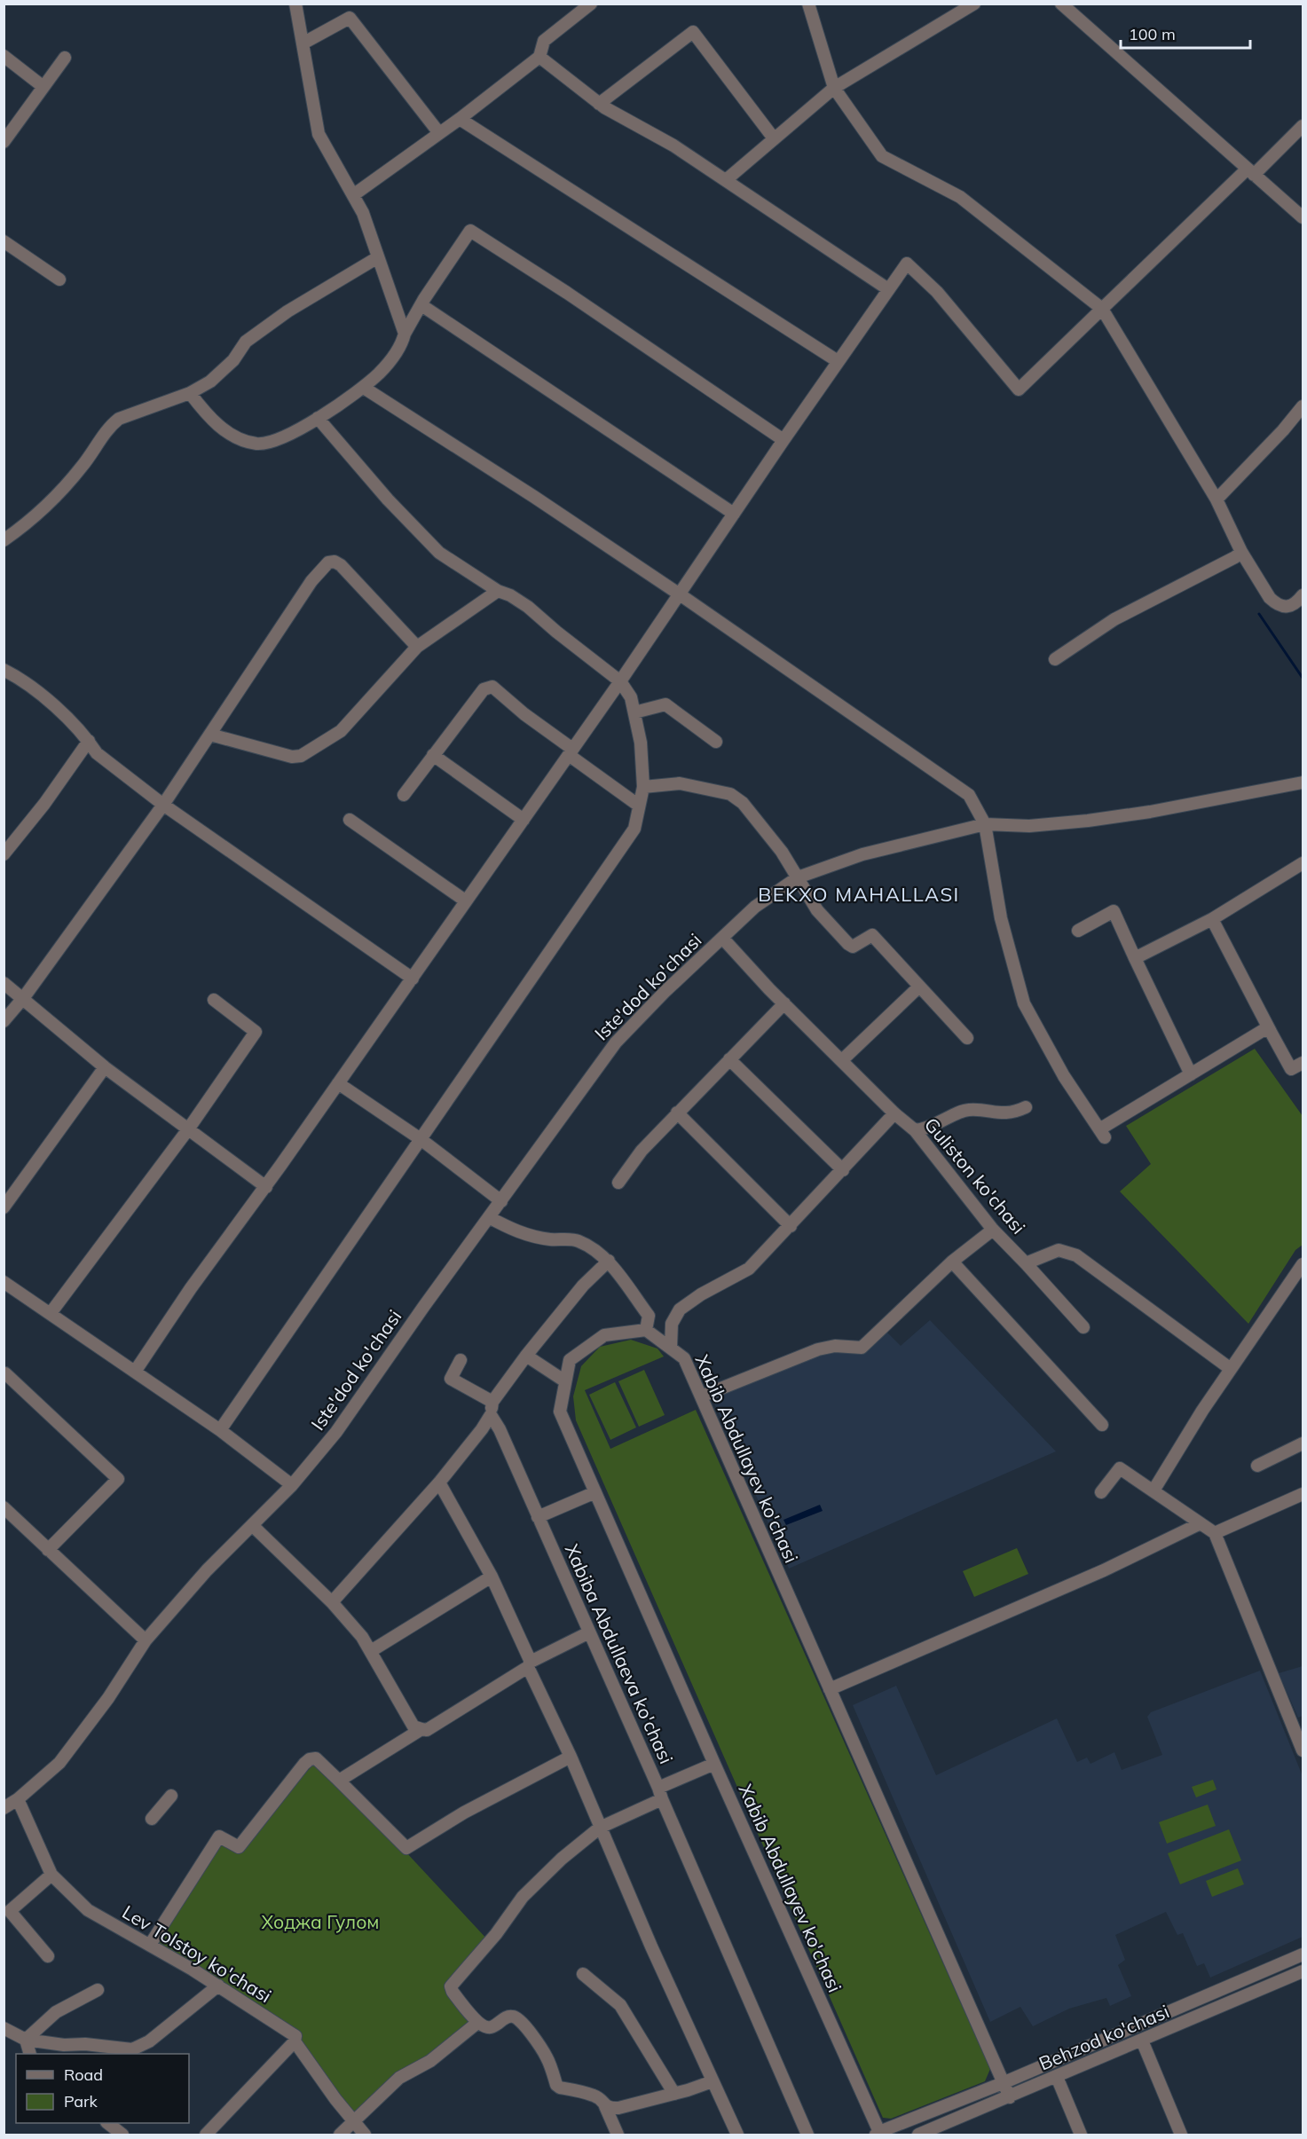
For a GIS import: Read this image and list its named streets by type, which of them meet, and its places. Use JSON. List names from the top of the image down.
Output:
{
  "streets": {
    "street": [
      "Iste'dod ko'chasi",
      "Guliston ko'chasi",
      "Xabib Abdullayev ko'chasi",
      "Xabiba Abdullaeva ko'chasi",
      "Lev Tolstoy ko'chasi",
      "Behzod ko'chasi"
    ]
  },
  "crossings": [
    ["Iste'dod ko'chasi", "Guliston ko'chasi"],
    ["Iste'dod ko'chasi", "Lev Tolstoy ko'chasi"],
    ["Xabib Abdullayev ko'chasi", "Behzod ko'chasi"]
  ],
  "districts": ["BEKXO MAHALLASI"],
  "parks": ["Ходжа Гулом"],
  "legend": ["Road", "Park"],
  "scale_bar": "100 m"
}
